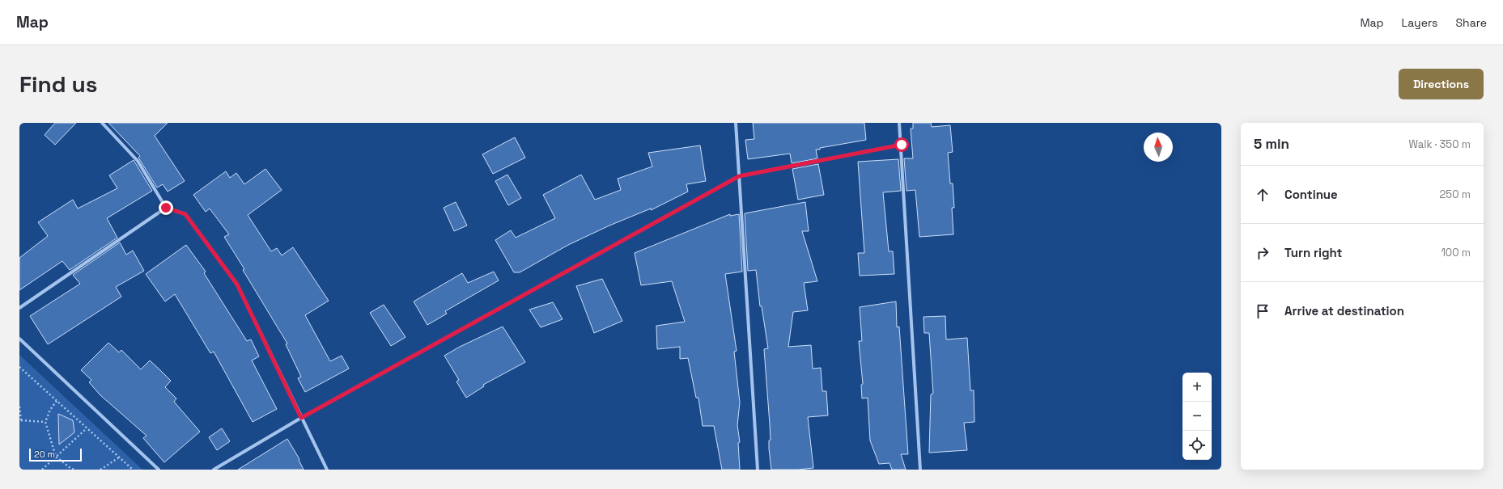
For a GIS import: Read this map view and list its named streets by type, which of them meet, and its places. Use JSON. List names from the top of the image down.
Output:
{
  "scale_bar": "20 m",
  "north": "top",
  "page": {
    "header": "Map",
    "nav": ["Map", "Layers", "Share"],
    "buttons": "Directions",
    "title": "Find us",
    "heading": ["5 min", "Walk · 350 m"],
    "list": [
      ["Continue", "250 m"],
      ["Turn right", "100 m"],
      "Arrive at destination"
    ],
    "map_buttons": ["+", "−"],
    "scale": "20 m"
  }
}
